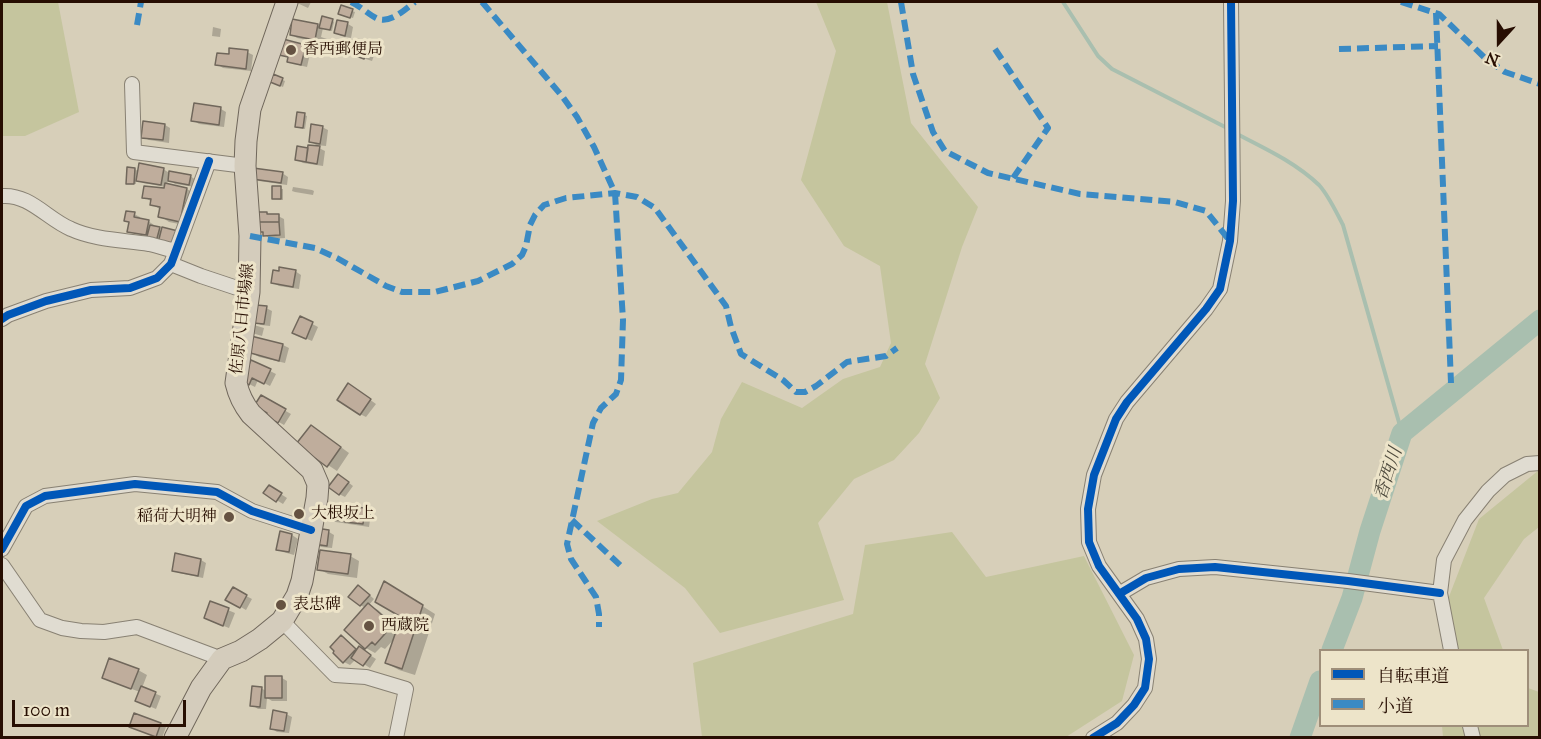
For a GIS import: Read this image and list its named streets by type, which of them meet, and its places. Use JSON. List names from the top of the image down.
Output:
{
  "streets": {
    "main road": ["佐原八日市場線"]
  },
  "water": ["香西川"],
  "places": [
    "香西郵便局",
    "大根坂上",
    "稲荷大明神",
    "表忠碑",
    "西蔵院"
  ],
  "legend": ["自転車道", "小道"],
  "scale_bar": "100 m",
  "north": "bottom"
}
